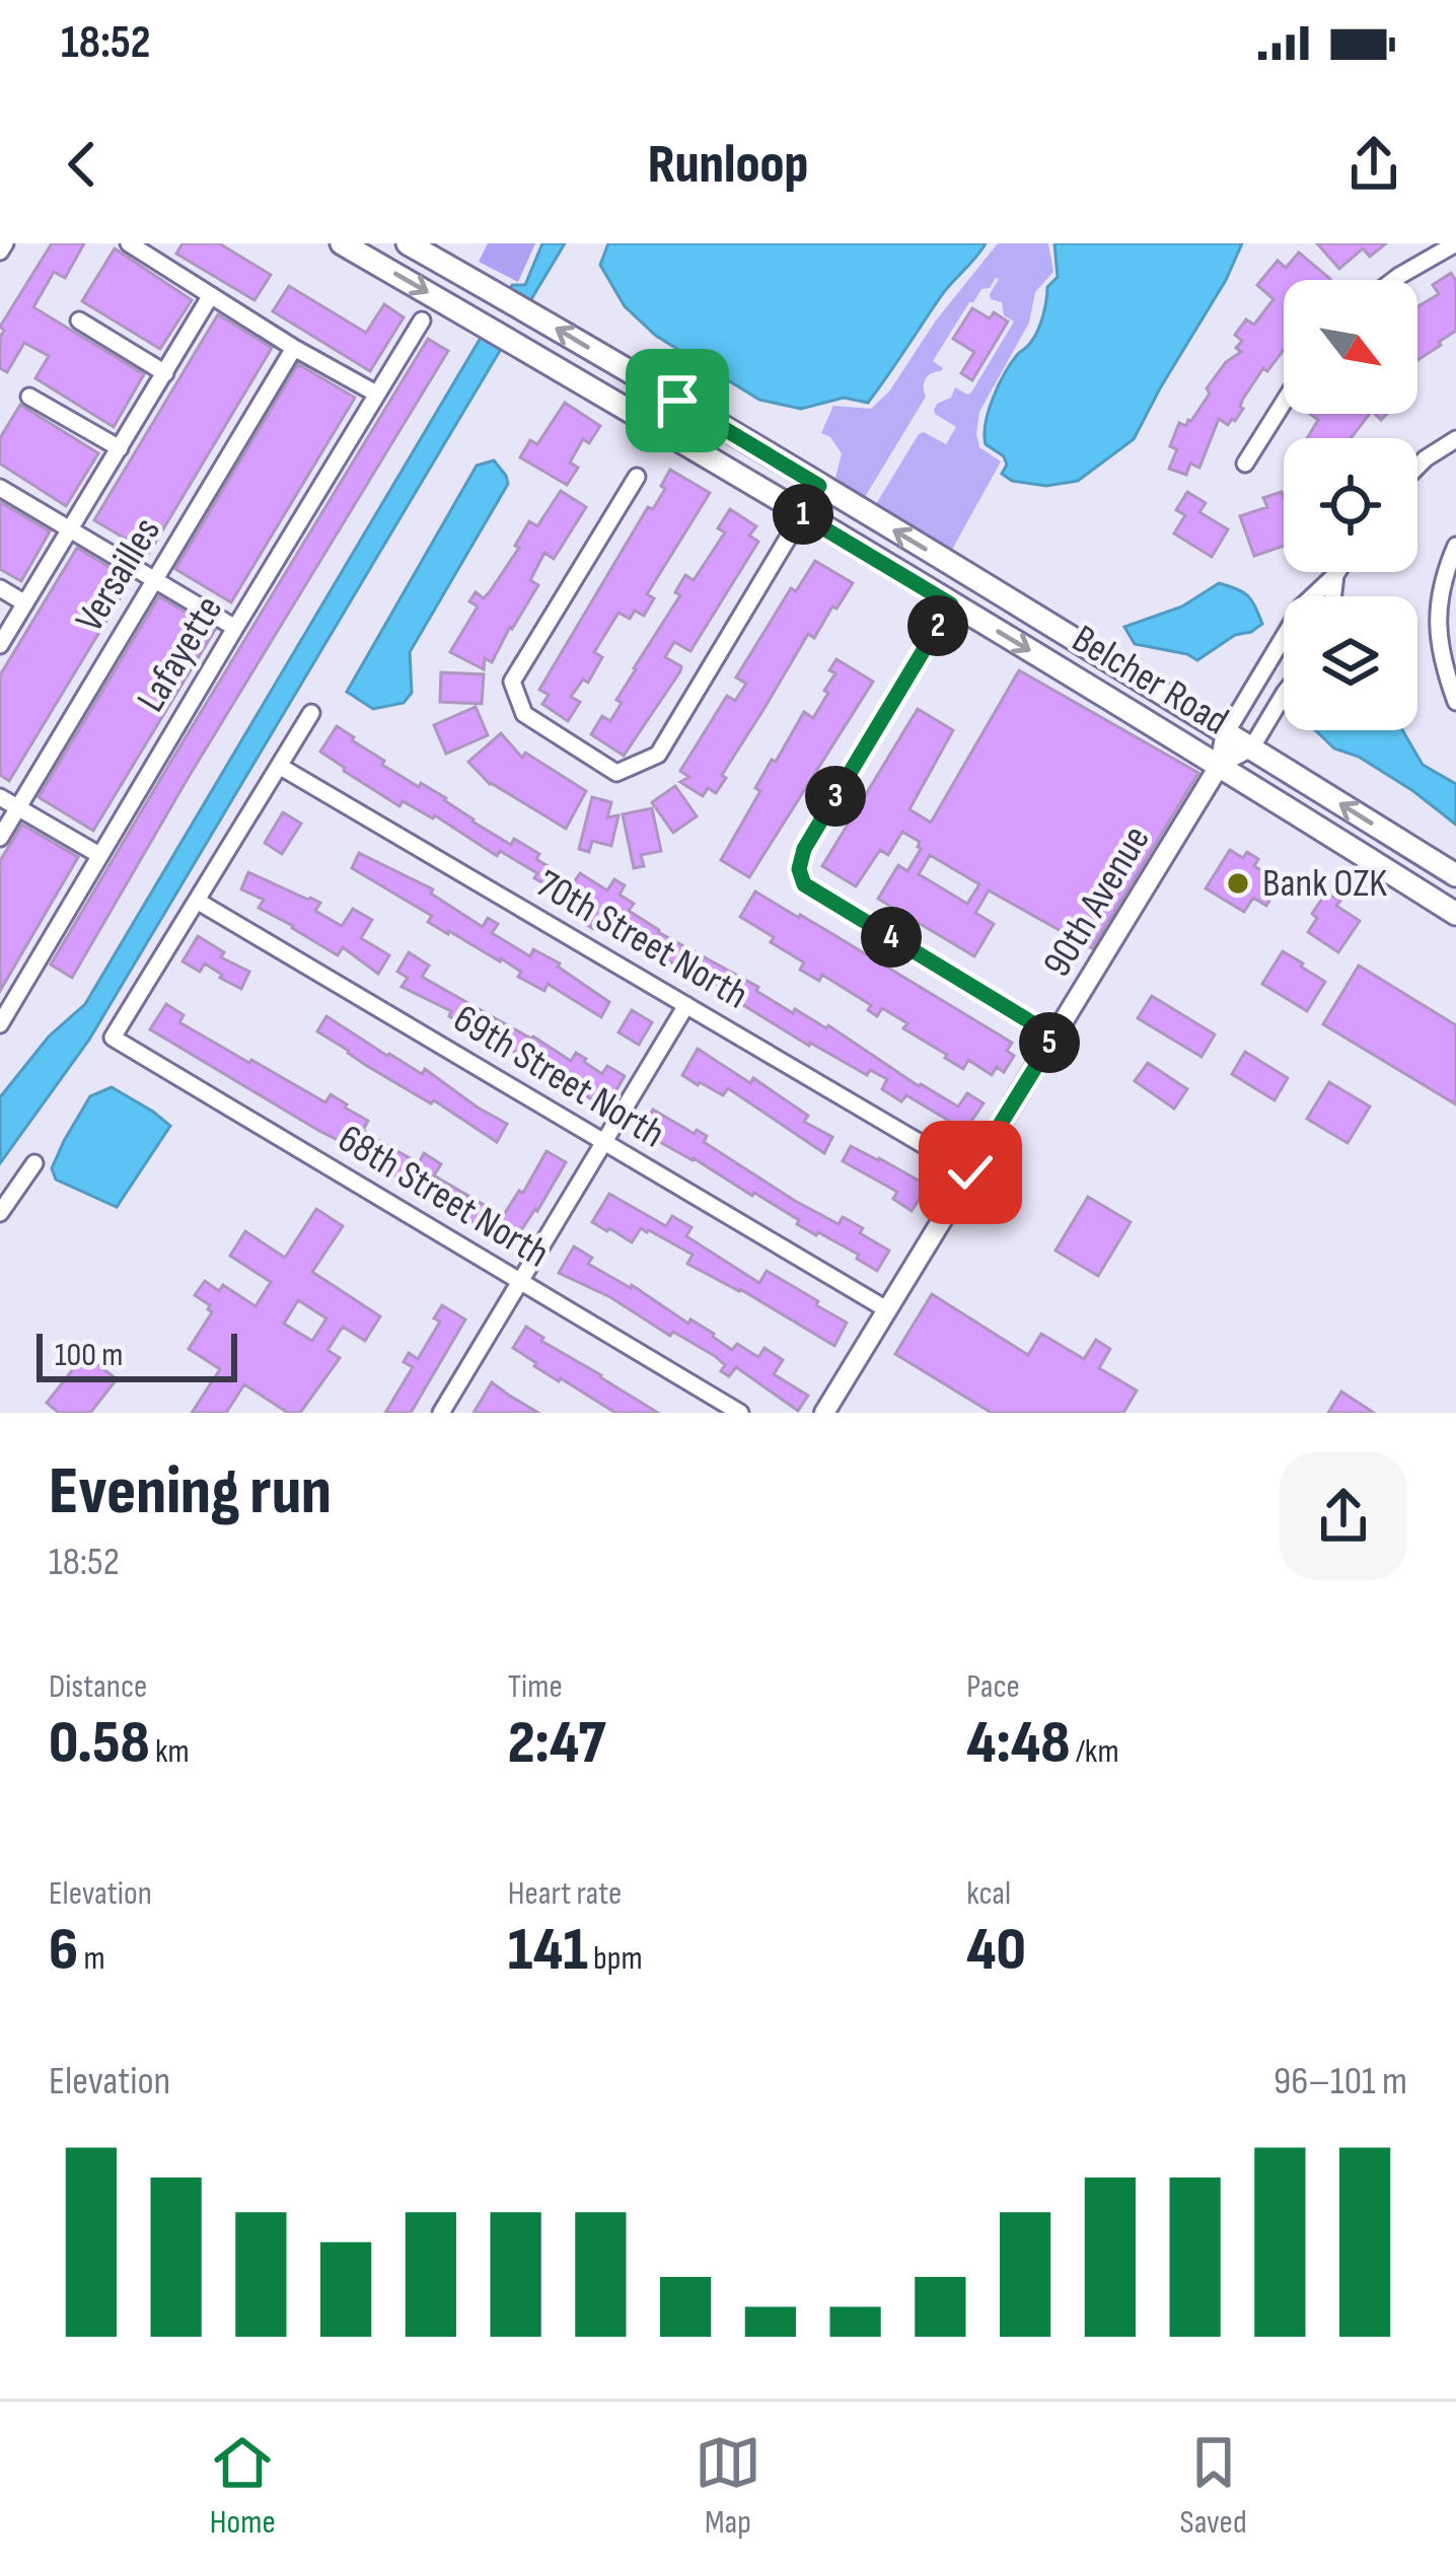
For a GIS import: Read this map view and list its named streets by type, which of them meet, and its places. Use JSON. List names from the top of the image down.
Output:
{
  "streets": {
    "main road": ["Belcher Road"],
    "street": [
      "Versailles",
      "Lafayette",
      "90th Avenue",
      "70th Street North",
      "69th Street North",
      "68th Street North"
    ]
  },
  "crossings": [
    ["Belcher Road", "90th Avenue"],
    ["90th Avenue", "70th Street North"],
    ["90th Avenue", "69th Street North"],
    ["69th Street North", "68th Street North"]
  ],
  "places": ["Bank OZK"],
  "scale_bar": "100 m",
  "north": "bottom right",
  "page": {
    "status": "18:52",
    "header": "Runloop",
    "pins": [
      "1",
      "2",
      "3",
      "4",
      "5"
    ],
    "scale": "100 m",
    "heading": ["Evening run", "18:52"],
    "stats": [
      ["Distance", "0.58 km"],
      ["Time", "2:47"],
      ["Pace", "4:48 /km"],
      ["Elevation", "6 m"],
      ["Heart rate", "141 bpm"],
      ["kcal", "40"]
    ],
    "chart": ["Elevation", "96–101 m"],
    "tabs": ["Home", "Map", "Saved"]
  }
}
